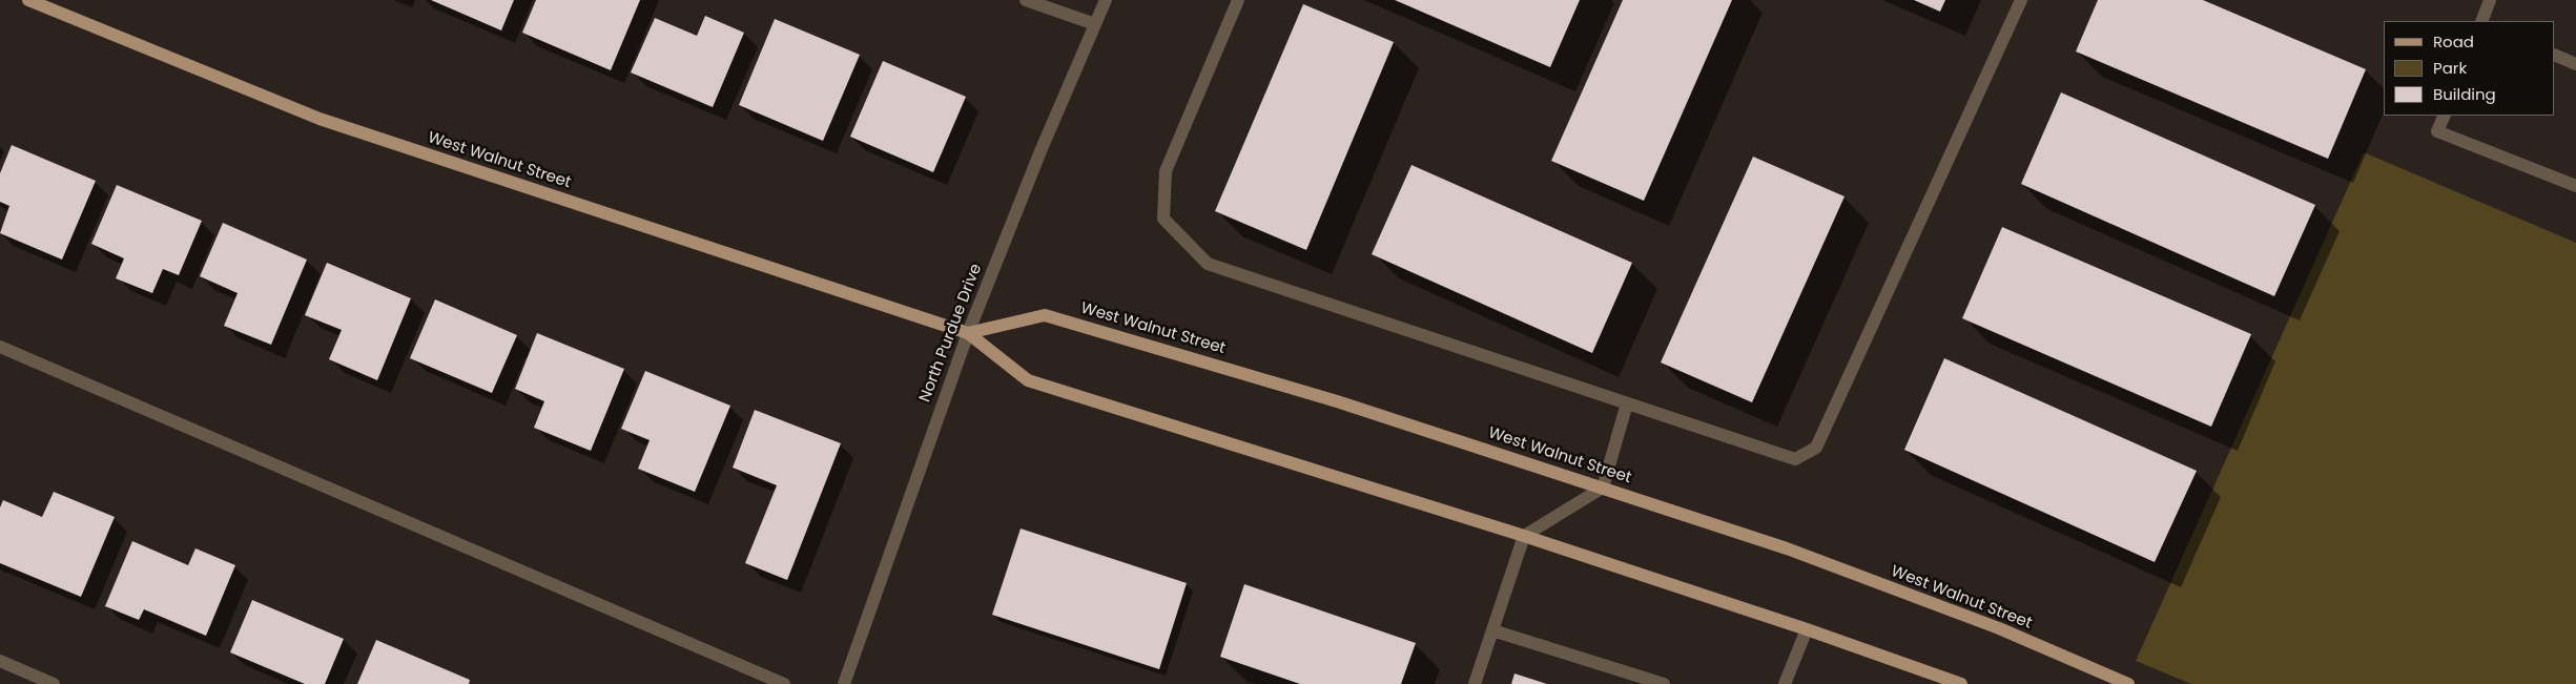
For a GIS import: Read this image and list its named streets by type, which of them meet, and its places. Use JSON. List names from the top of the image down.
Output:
{
  "streets": {
    "main road": ["West Walnut Street"],
    "street": ["North Purdue Drive"]
  },
  "crossings": [
    ["West Walnut Street", "North Purdue Drive"]
  ],
  "legend": ["Road", "Park", "Building"]
}
